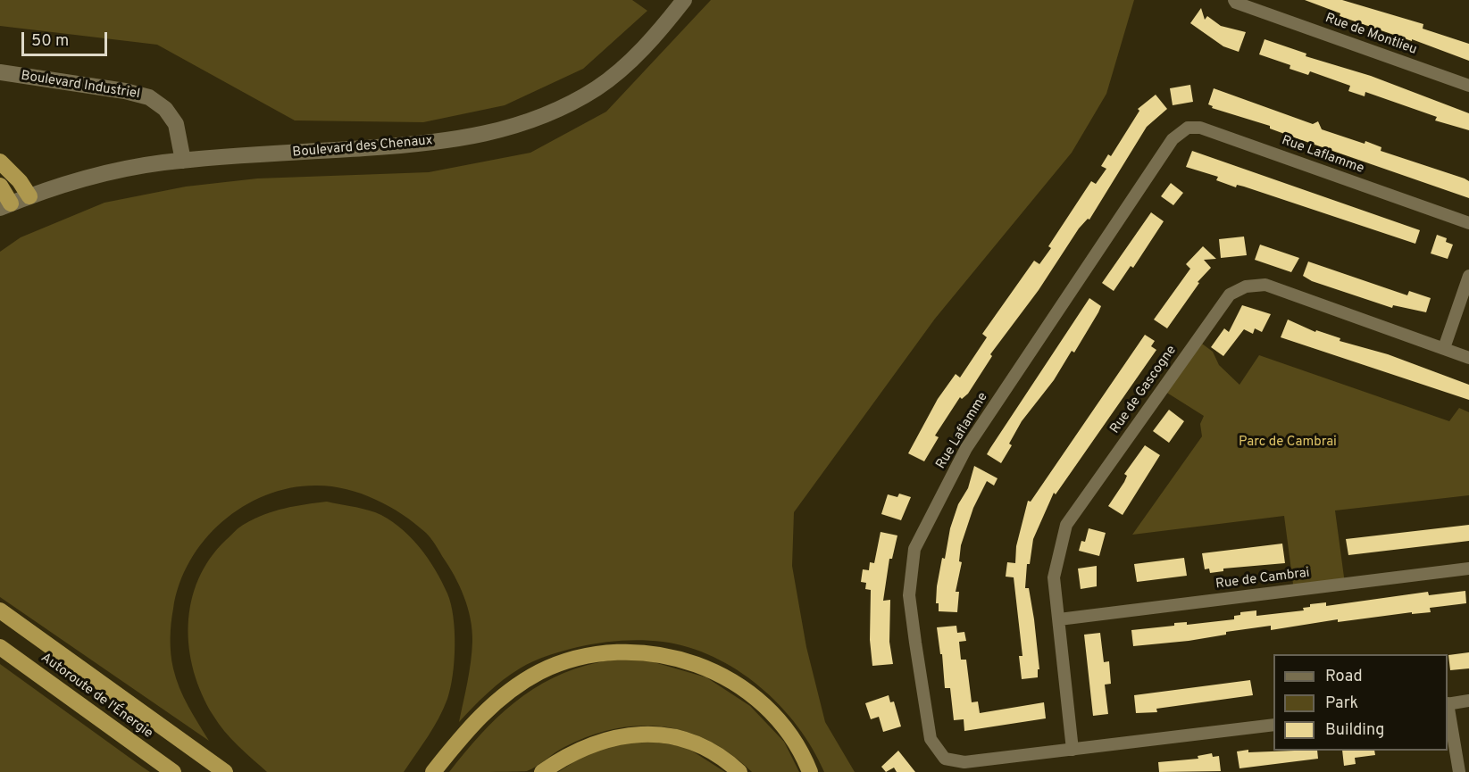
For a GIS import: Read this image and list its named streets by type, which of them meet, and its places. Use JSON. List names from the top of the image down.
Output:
{
  "streets": {
    "highway": ["Autoroute de l'Énergie"],
    "main road": ["Boulevard Industriel", "Boulevard des Chenaux"],
    "street": [
      "Rue de Montlieu",
      "Rue Laflamme",
      "Rue de Gascogne",
      "Rue de Cambrai"
    ]
  },
  "crossings": [
    ["Boulevard Industriel", "Boulevard des Chenaux"],
    ["Rue Laflamme", "Rue de Gascogne"],
    ["Rue de Gascogne", "Rue de Cambrai"]
  ],
  "parks": ["Parc de Cambrai"],
  "legend": ["Road", "Park", "Building"],
  "scale_bar": "50 m"
}
